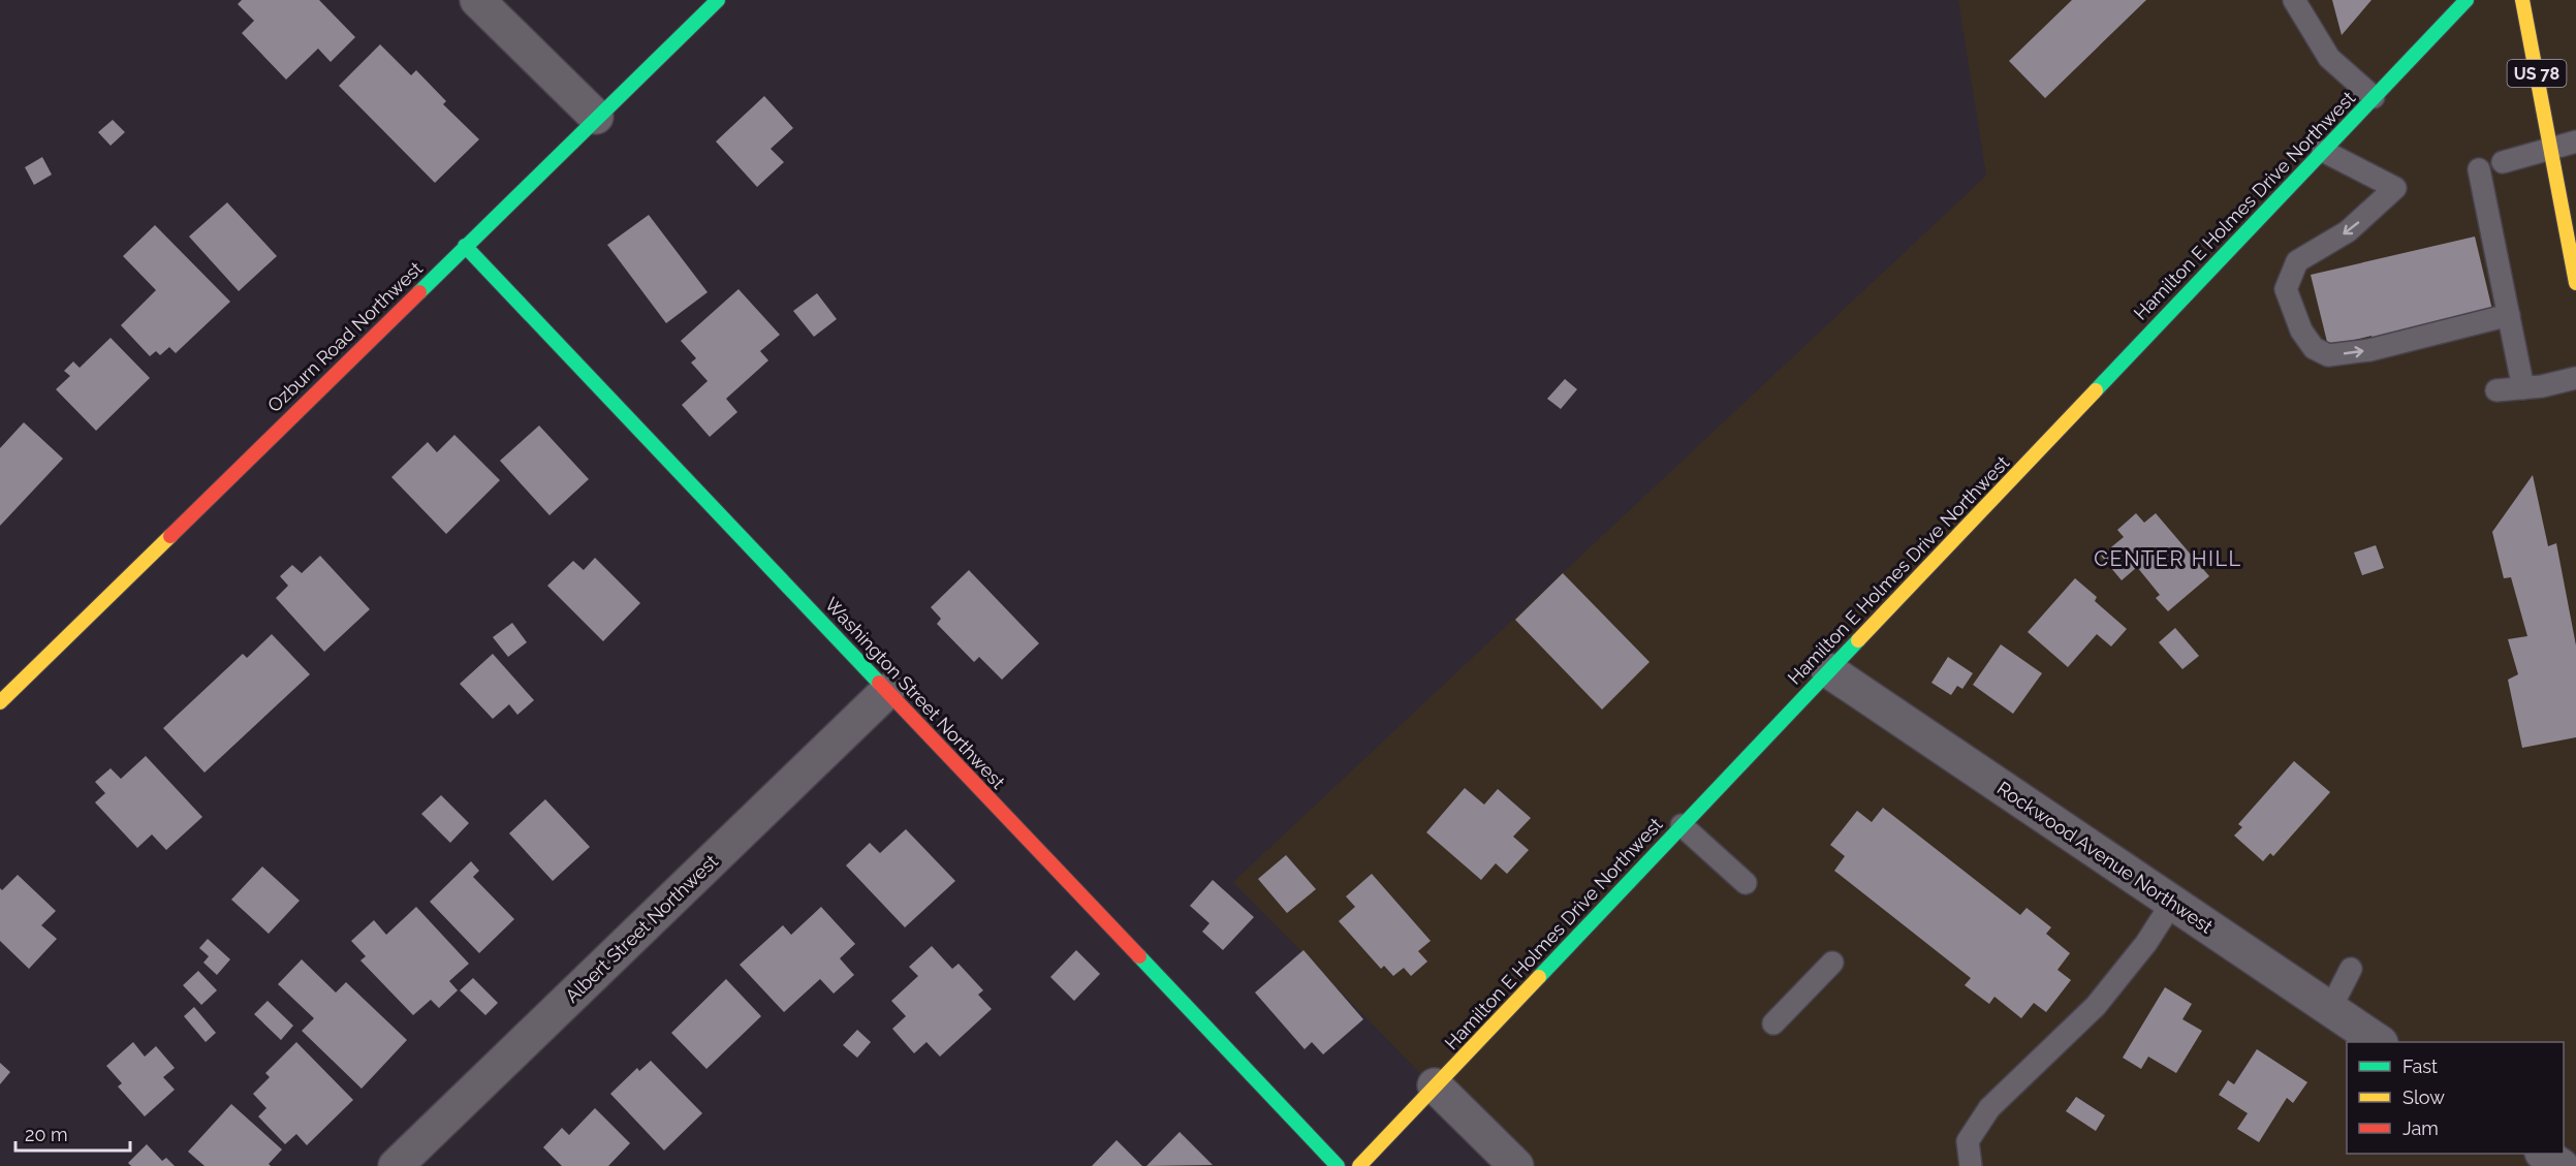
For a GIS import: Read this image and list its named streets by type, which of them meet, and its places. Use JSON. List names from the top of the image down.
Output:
{
  "streets": {
    "street": [
      "US 78",
      "Hamilton E Holmes Drive Northwest",
      "Ozburn Road Northwest",
      "Washington Street Northwest",
      "Rockwood Avenue Northwest",
      "Albert Street Northwest"
    ]
  },
  "crossings": [
    ["Hamilton E Holmes Drive Northwest", "Rockwood Avenue Northwest"],
    ["Ozburn Road Northwest", "Washington Street Northwest"],
    ["Washington Street Northwest", "Albert Street Northwest"]
  ],
  "districts": ["CENTER HILL"],
  "legend": ["Fast", "Slow", "Jam"],
  "scale_bar": "20 m"
}
